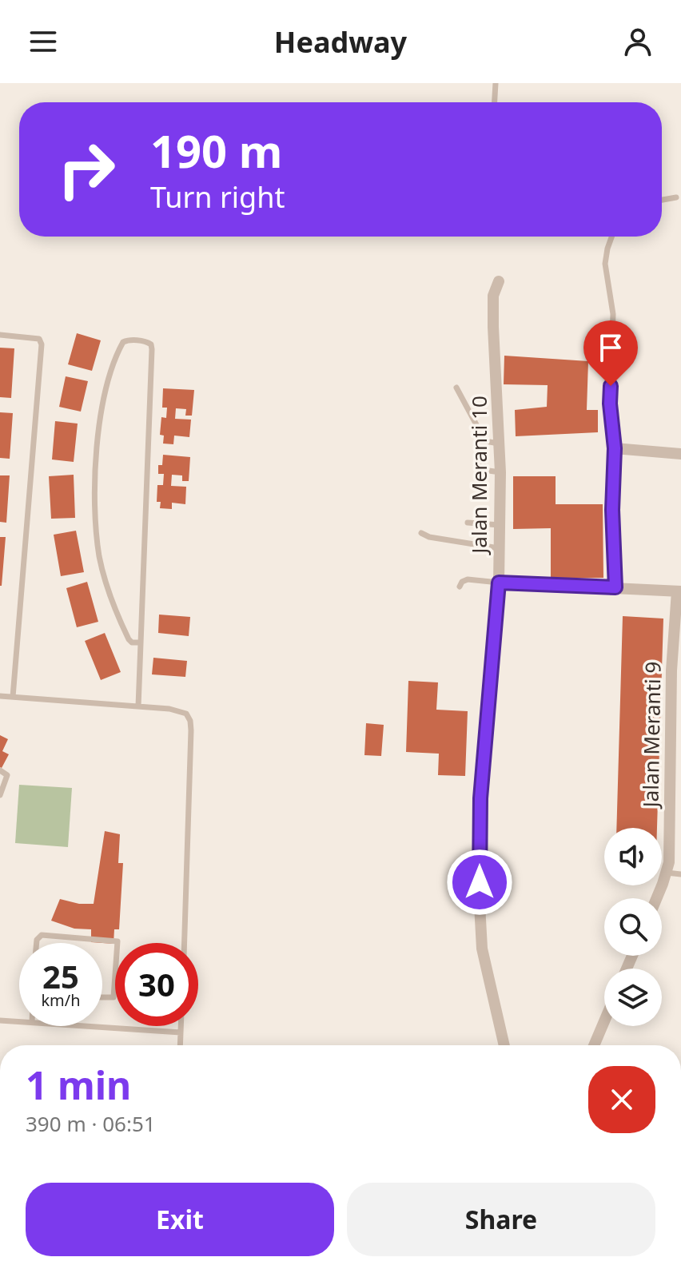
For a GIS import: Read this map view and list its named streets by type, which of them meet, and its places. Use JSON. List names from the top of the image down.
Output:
{
  "streets": {
    "street": ["Jalan Meranti 10", "Jalan Meranti 9"]
  },
  "page": {
    "header": "Headway",
    "turn": ["190 m", "Turn right"],
    "speed": "25 km/h",
    "limit": "30",
    "heading": ["1 min", "390 m · 06:51"],
    "buttons": ["Exit", "Share"]
  }
}
